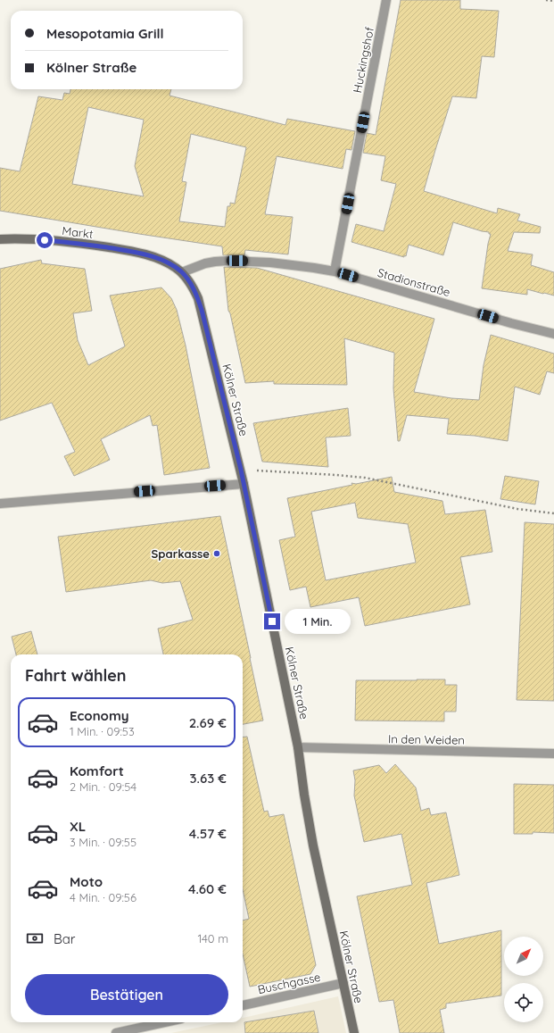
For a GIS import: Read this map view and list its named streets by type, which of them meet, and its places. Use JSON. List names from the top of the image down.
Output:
{
  "streets": {
    "main road": ["Markt", "Kölner Straße"],
    "street": [
      "Huckingshof",
      "Stadionstraße",
      "In den Weiden",
      "Buschgasse"
    ]
  },
  "crossings": [
    ["Huckingshof", "Stadionstraße"],
    ["Markt", "Kölner Straße"],
    ["Stadionstraße", "Kölner Straße"],
    ["Kölner Straße", "In den Weiden"],
    ["Kölner Straße", "Buschgasse"]
  ],
  "places": ["Sparkasse"],
  "north": "top right",
  "page": {
    "banner": ["Mesopotamia Grill", "Kölner Straße"],
    "bubble": "1 Min.",
    "heading": "Fahrt wählen",
    "list": [
      {
        "name": "Economy",
        "note": "1 Min. · 09:53",
        "value": "2.69 €"
      },
      {
        "name": "Komfort",
        "note": "2 Min. · 09:54",
        "value": "3.63 €"
      },
      {
        "name": "XL",
        "note": "3 Min. · 09:55",
        "value": "4.57 €"
      },
      {
        "name": "Moto",
        "note": "4 Min. · 09:56",
        "value": "4.60 €"
      }
    ],
    "pay": ["Bar", "140 m"],
    "buttons": "Bestätigen"
  }
}
